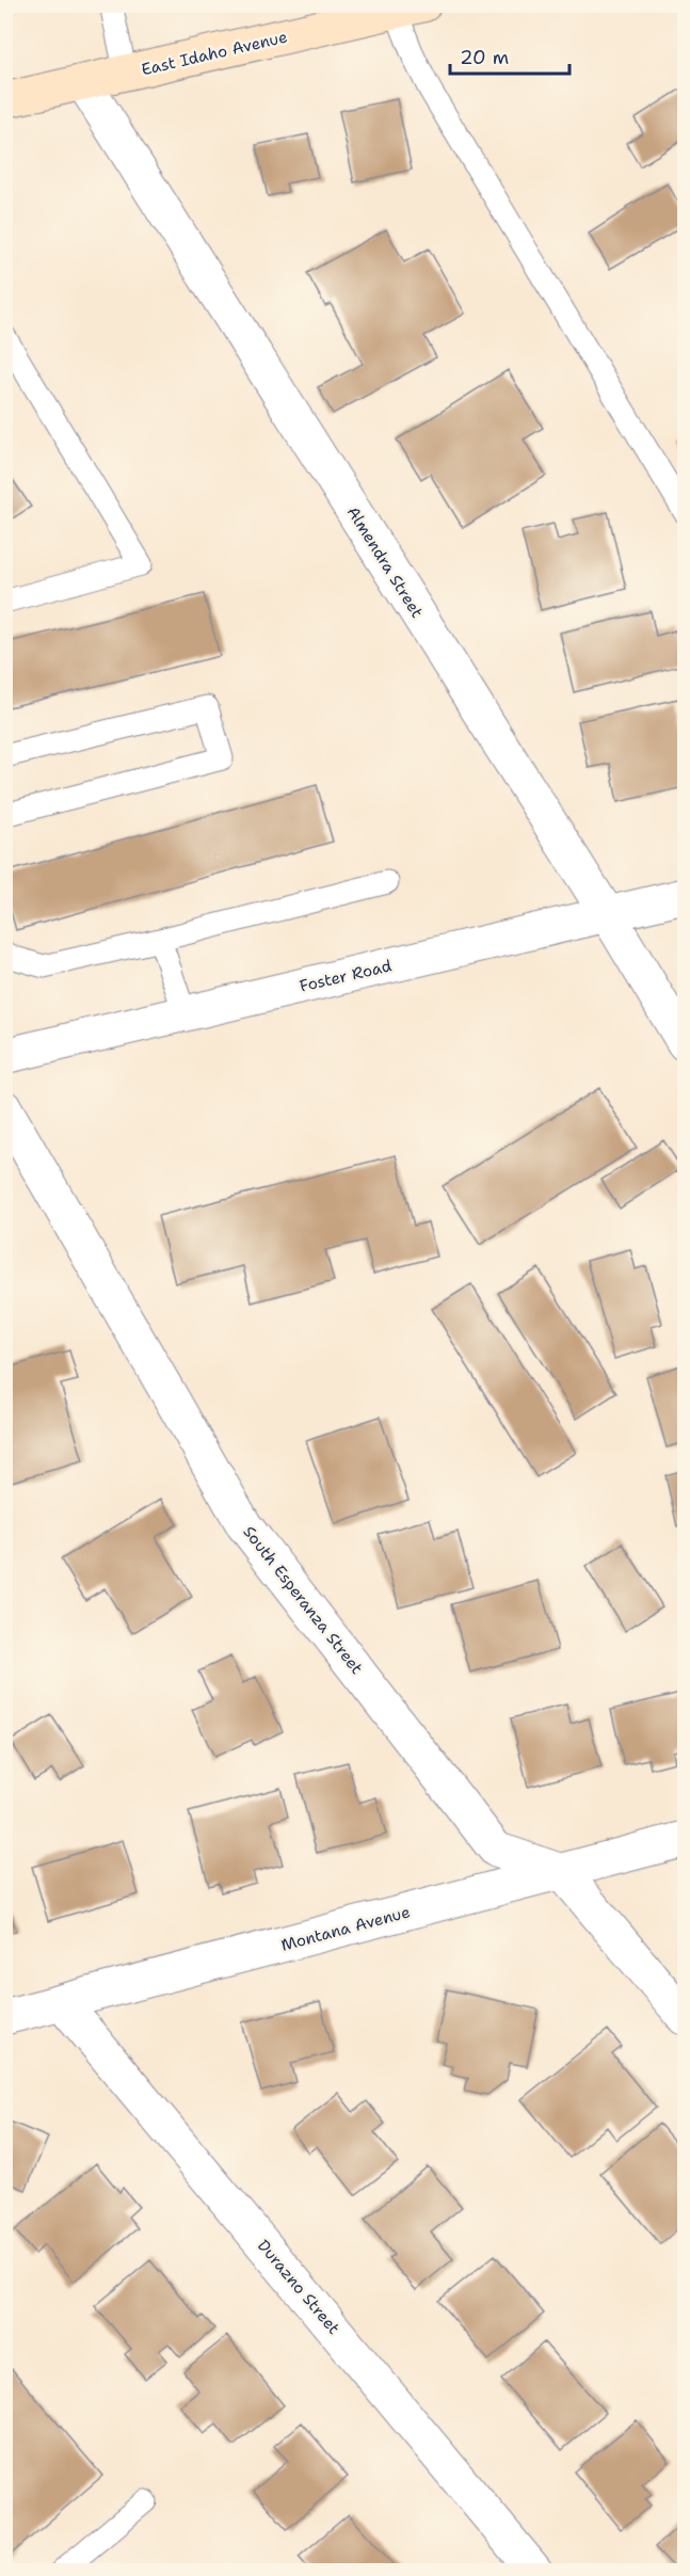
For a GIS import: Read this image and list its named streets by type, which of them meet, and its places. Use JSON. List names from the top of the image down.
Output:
{
  "streets": {
    "street": [
      "East Idaho Avenue",
      "Almendra Street",
      "Foster Road",
      "South Esperanza Street",
      "Montana Avenue",
      "Durazno Street"
    ]
  },
  "crossings": [
    ["East Idaho Avenue", "Almendra Street"],
    ["Almendra Street", "Foster Road"],
    ["South Esperanza Street", "Montana Avenue"],
    ["Montana Avenue", "Durazno Street"]
  ],
  "scale_bar": "20 m"
}
